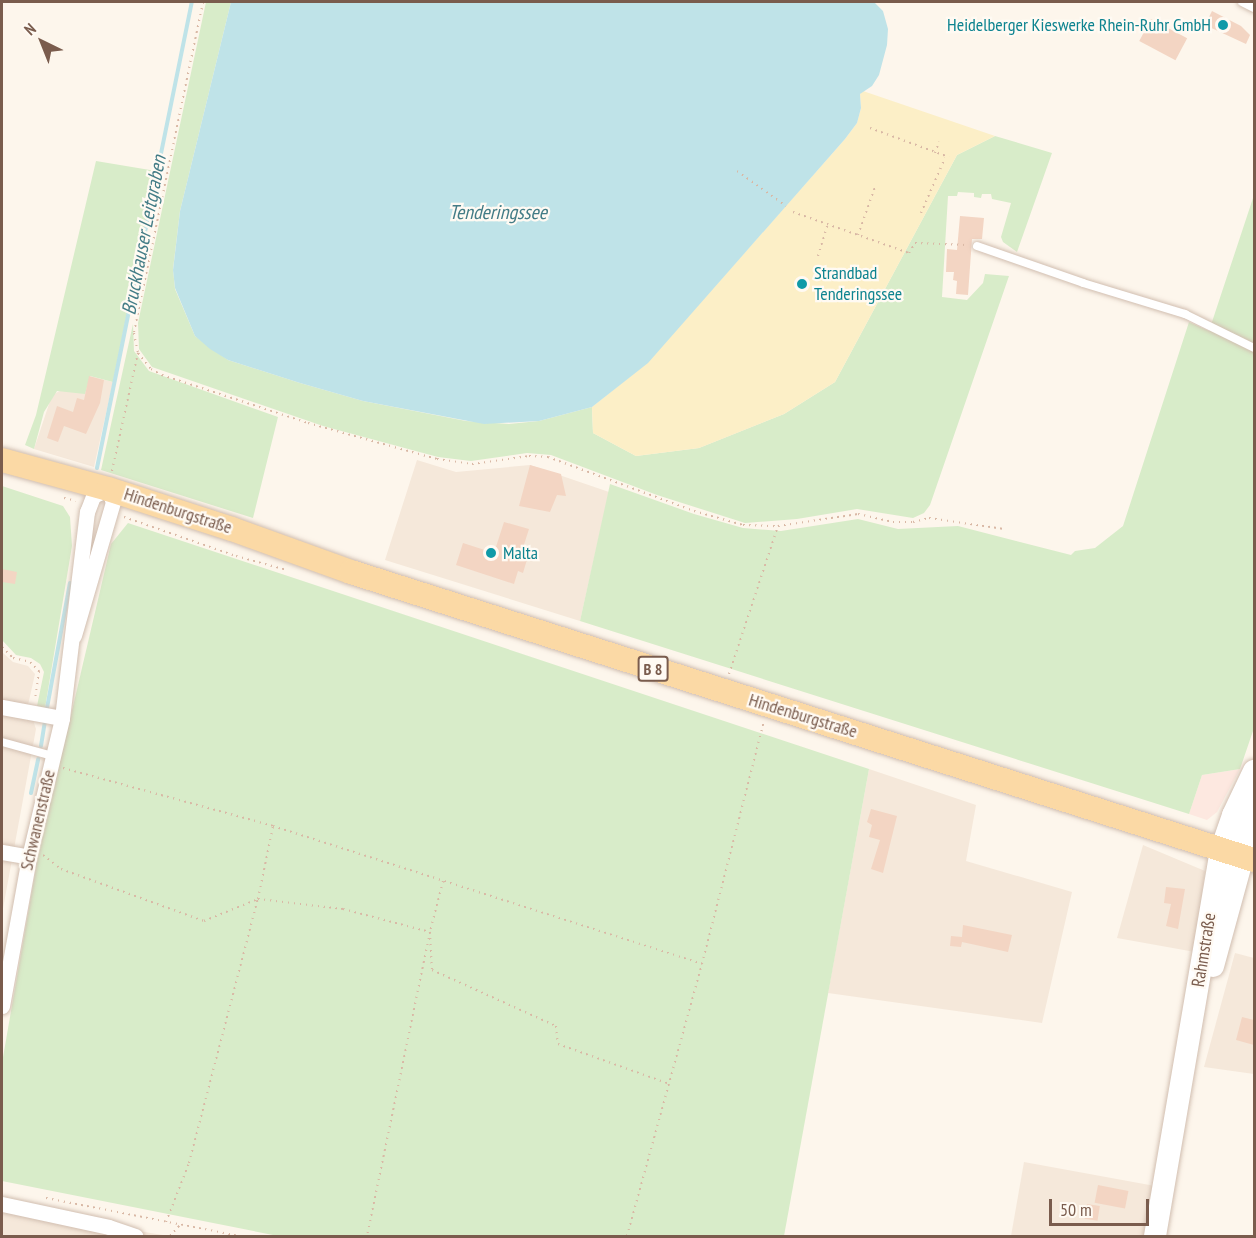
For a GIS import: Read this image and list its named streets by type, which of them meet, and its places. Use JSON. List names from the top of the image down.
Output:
{
  "streets": {
    "main road": ["Hindenburgstraße", "B 8", "Rahmstraße"],
    "street": ["Schwanenstraße"]
  },
  "crossings": [
    ["Hindenburgstraße", "Schwanenstraße"],
    ["Hindenburgstraße", "Rahmstraße"]
  ],
  "water": ["Tenderingssee", "Bruckhauser Leitgraben"],
  "places": ["Heidelberger Kieswerke Rhein-Ruhr GmbH", "Strandbad Tenderingssee", "Malta"],
  "scale_bar": "50 m",
  "north": "top left"
}
